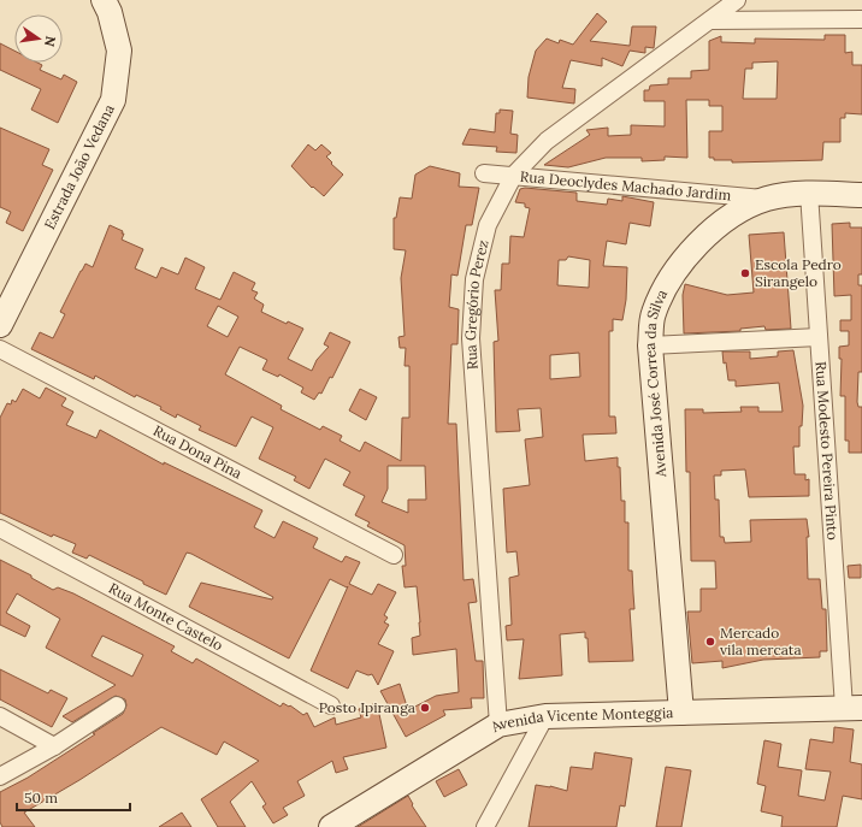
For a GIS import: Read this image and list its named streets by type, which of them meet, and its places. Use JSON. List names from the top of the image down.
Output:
{
  "streets": {
    "street": [
      "Estrada João Vedana",
      "Rua Deoclydes Machado Jardim",
      "Rua Gregório Perez",
      "Avenida José Correa da Silva",
      "Rua Modesto Pereira Pinto",
      "Rua Dona Pina",
      "Rua Monte Castelo",
      "Avenida Vicente Monteggia"
    ]
  },
  "crossings": [
    ["Rua Deoclydes Machado Jardim", "Rua Gregório Perez"],
    ["Rua Deoclydes Machado Jardim", "Avenida José Correa da Silva"],
    ["Rua Gregório Perez", "Avenida Vicente Monteggia"],
    ["Avenida José Correa da Silva", "Rua Modesto Pereira Pinto"],
    ["Avenida José Correa da Silva", "Avenida Vicente Monteggia"],
    ["Rua Modesto Pereira Pinto", "Avenida Vicente Monteggia"]
  ],
  "places": ["Escola Pedro Sirangelo", "Mercado vila mercata", "Posto Ipiranga"],
  "scale_bar": "50 m",
  "north": "right"
}
